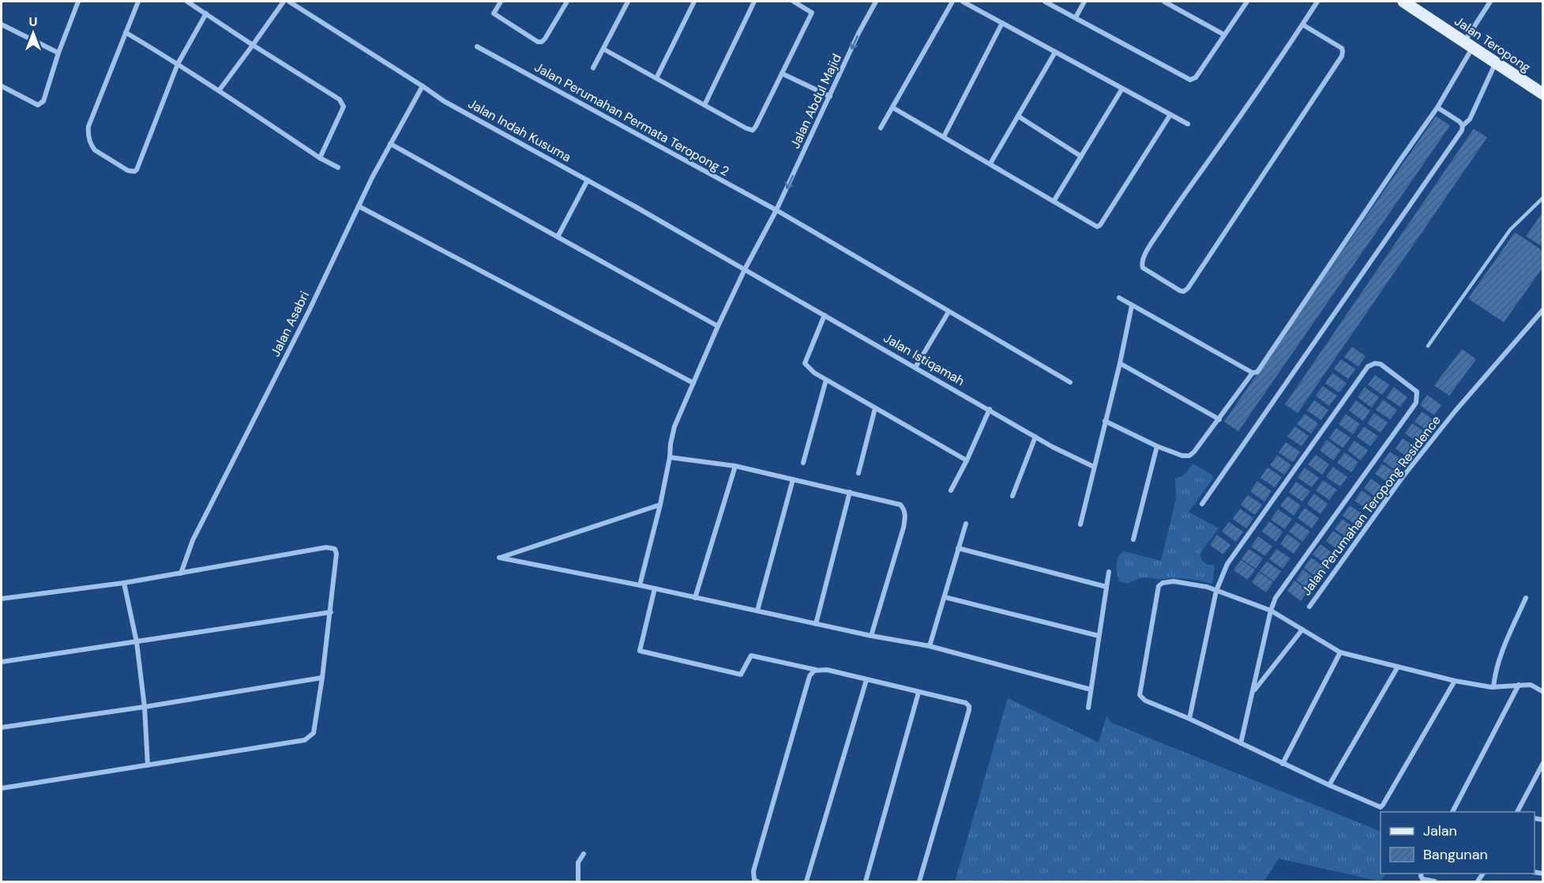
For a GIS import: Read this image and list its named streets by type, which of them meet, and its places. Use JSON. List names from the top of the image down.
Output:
{
  "streets": {
    "main road": ["Jalan Teropong"],
    "street": [
      "Jalan Abdul Majid",
      "Jalan Perumahan Permata Teropong 2",
      "Jalan Indah Kusuma",
      "Jalan Asabri",
      "Jalan Istiqamah",
      "Jalan Perumahan Teropong Residence"
    ]
  },
  "crossings": [
    ["Jalan Abdul Majid", "Jalan Perumahan Permata Teropong 2"],
    ["Jalan Abdul Majid", "Jalan Indah Kusuma"],
    ["Jalan Abdul Majid", "Jalan Istiqamah"],
    ["Jalan Indah Kusuma", "Jalan Asabri"],
    ["Jalan Indah Kusuma", "Jalan Istiqamah"]
  ],
  "one_way": ["Jalan Abdul Majid"],
  "legend": ["Jalan", "Bangunan"],
  "north": "top"
}
